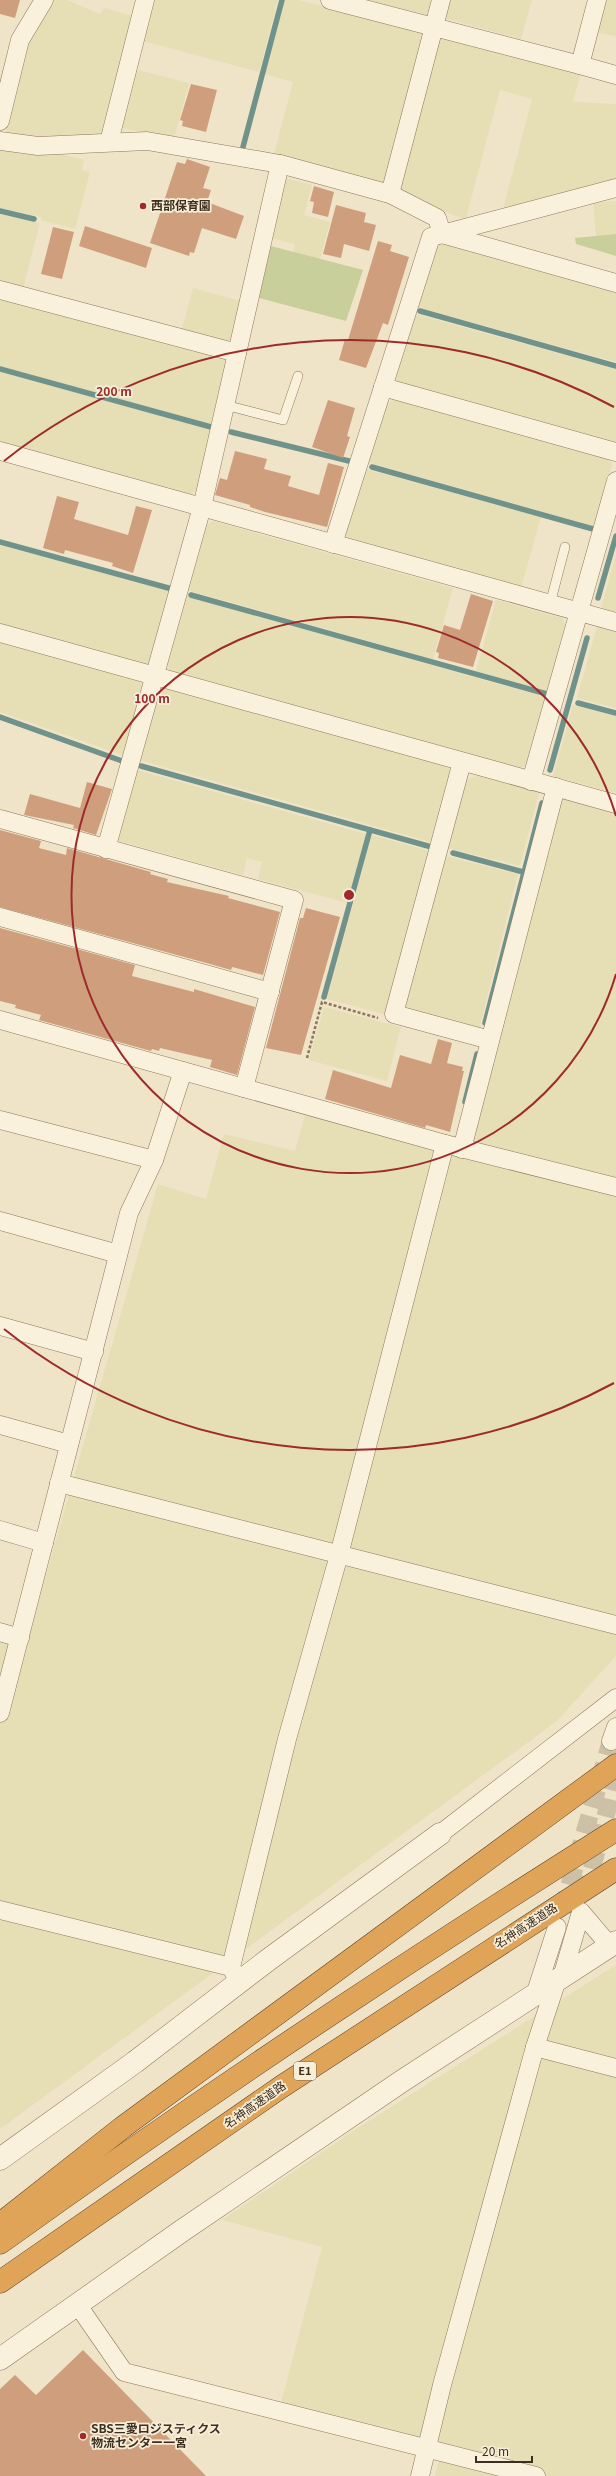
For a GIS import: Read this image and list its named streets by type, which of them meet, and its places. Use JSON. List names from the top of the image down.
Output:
{
  "streets": {
    "highway": ["名神高速道路", "E1"]
  },
  "places": ["西部保育園", "SBS三愛ロジスティクス 物流センター一宮"],
  "scale_bar": "20 m",
  "rings": ["200 m", "100 m"]
}
